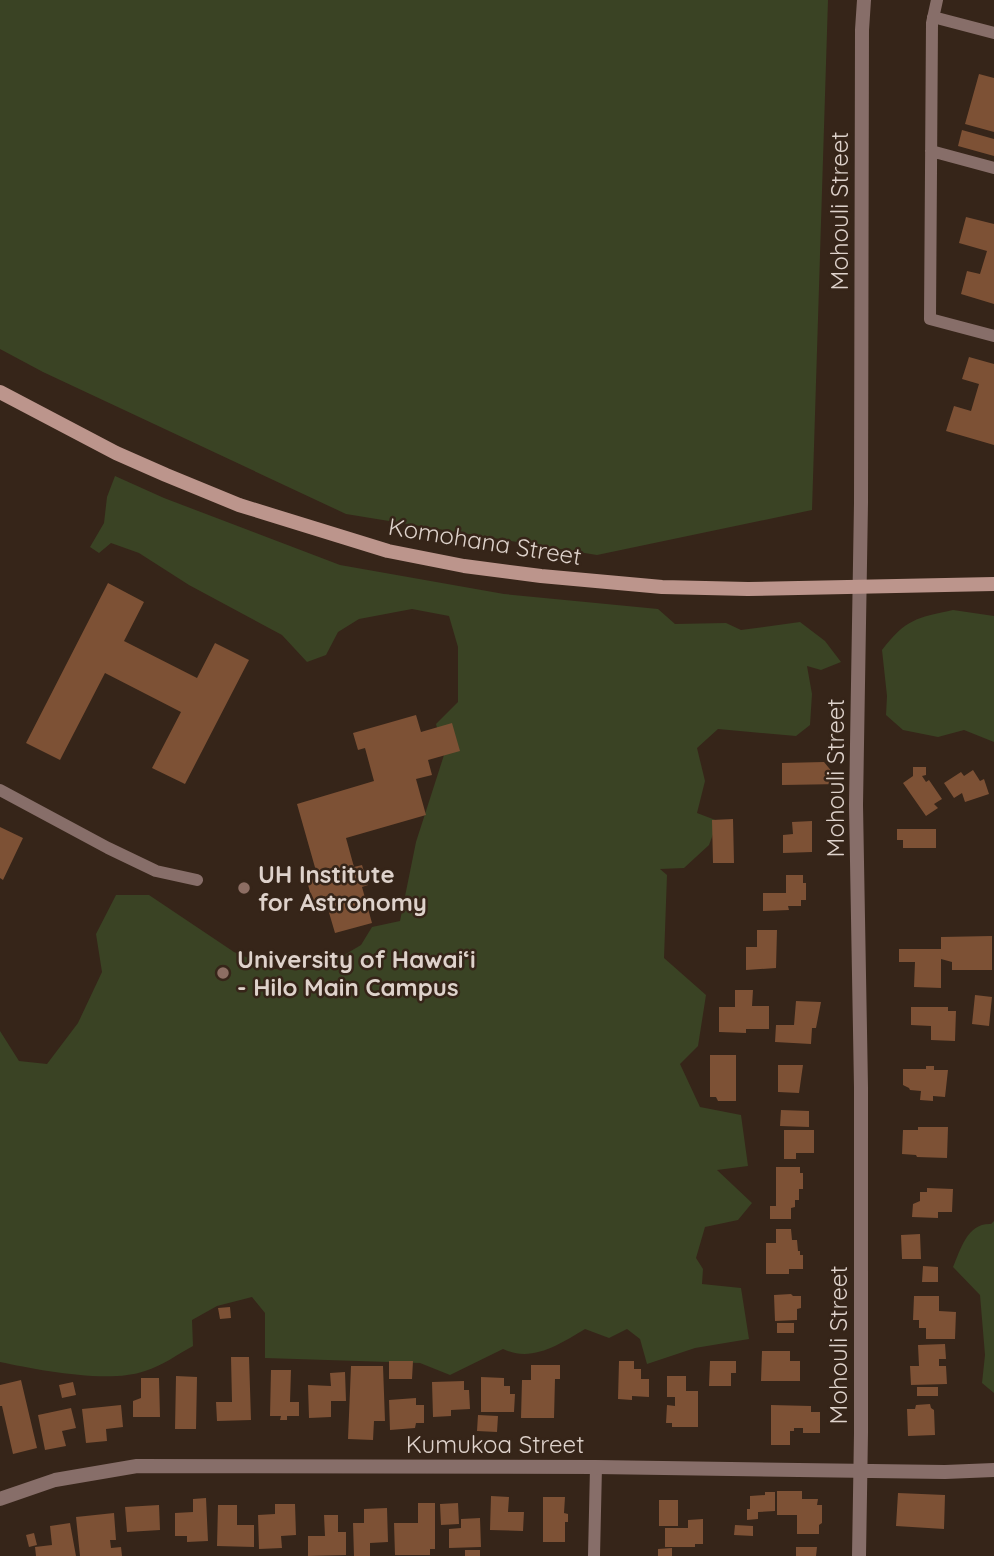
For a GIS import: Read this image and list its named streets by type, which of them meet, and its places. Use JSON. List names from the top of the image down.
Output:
{
  "streets": {
    "main road": ["Komohana Street"],
    "street": ["Mohouli Street", "Kumukoa Street"]
  },
  "crossings": [
    ["Mohouli Street", "Komohana Street"],
    ["Mohouli Street", "Kumukoa Street"]
  ],
  "places": ["UH Institute for Astronomy", "University of Hawaiʻi - Hilo Main Campus"]
}
